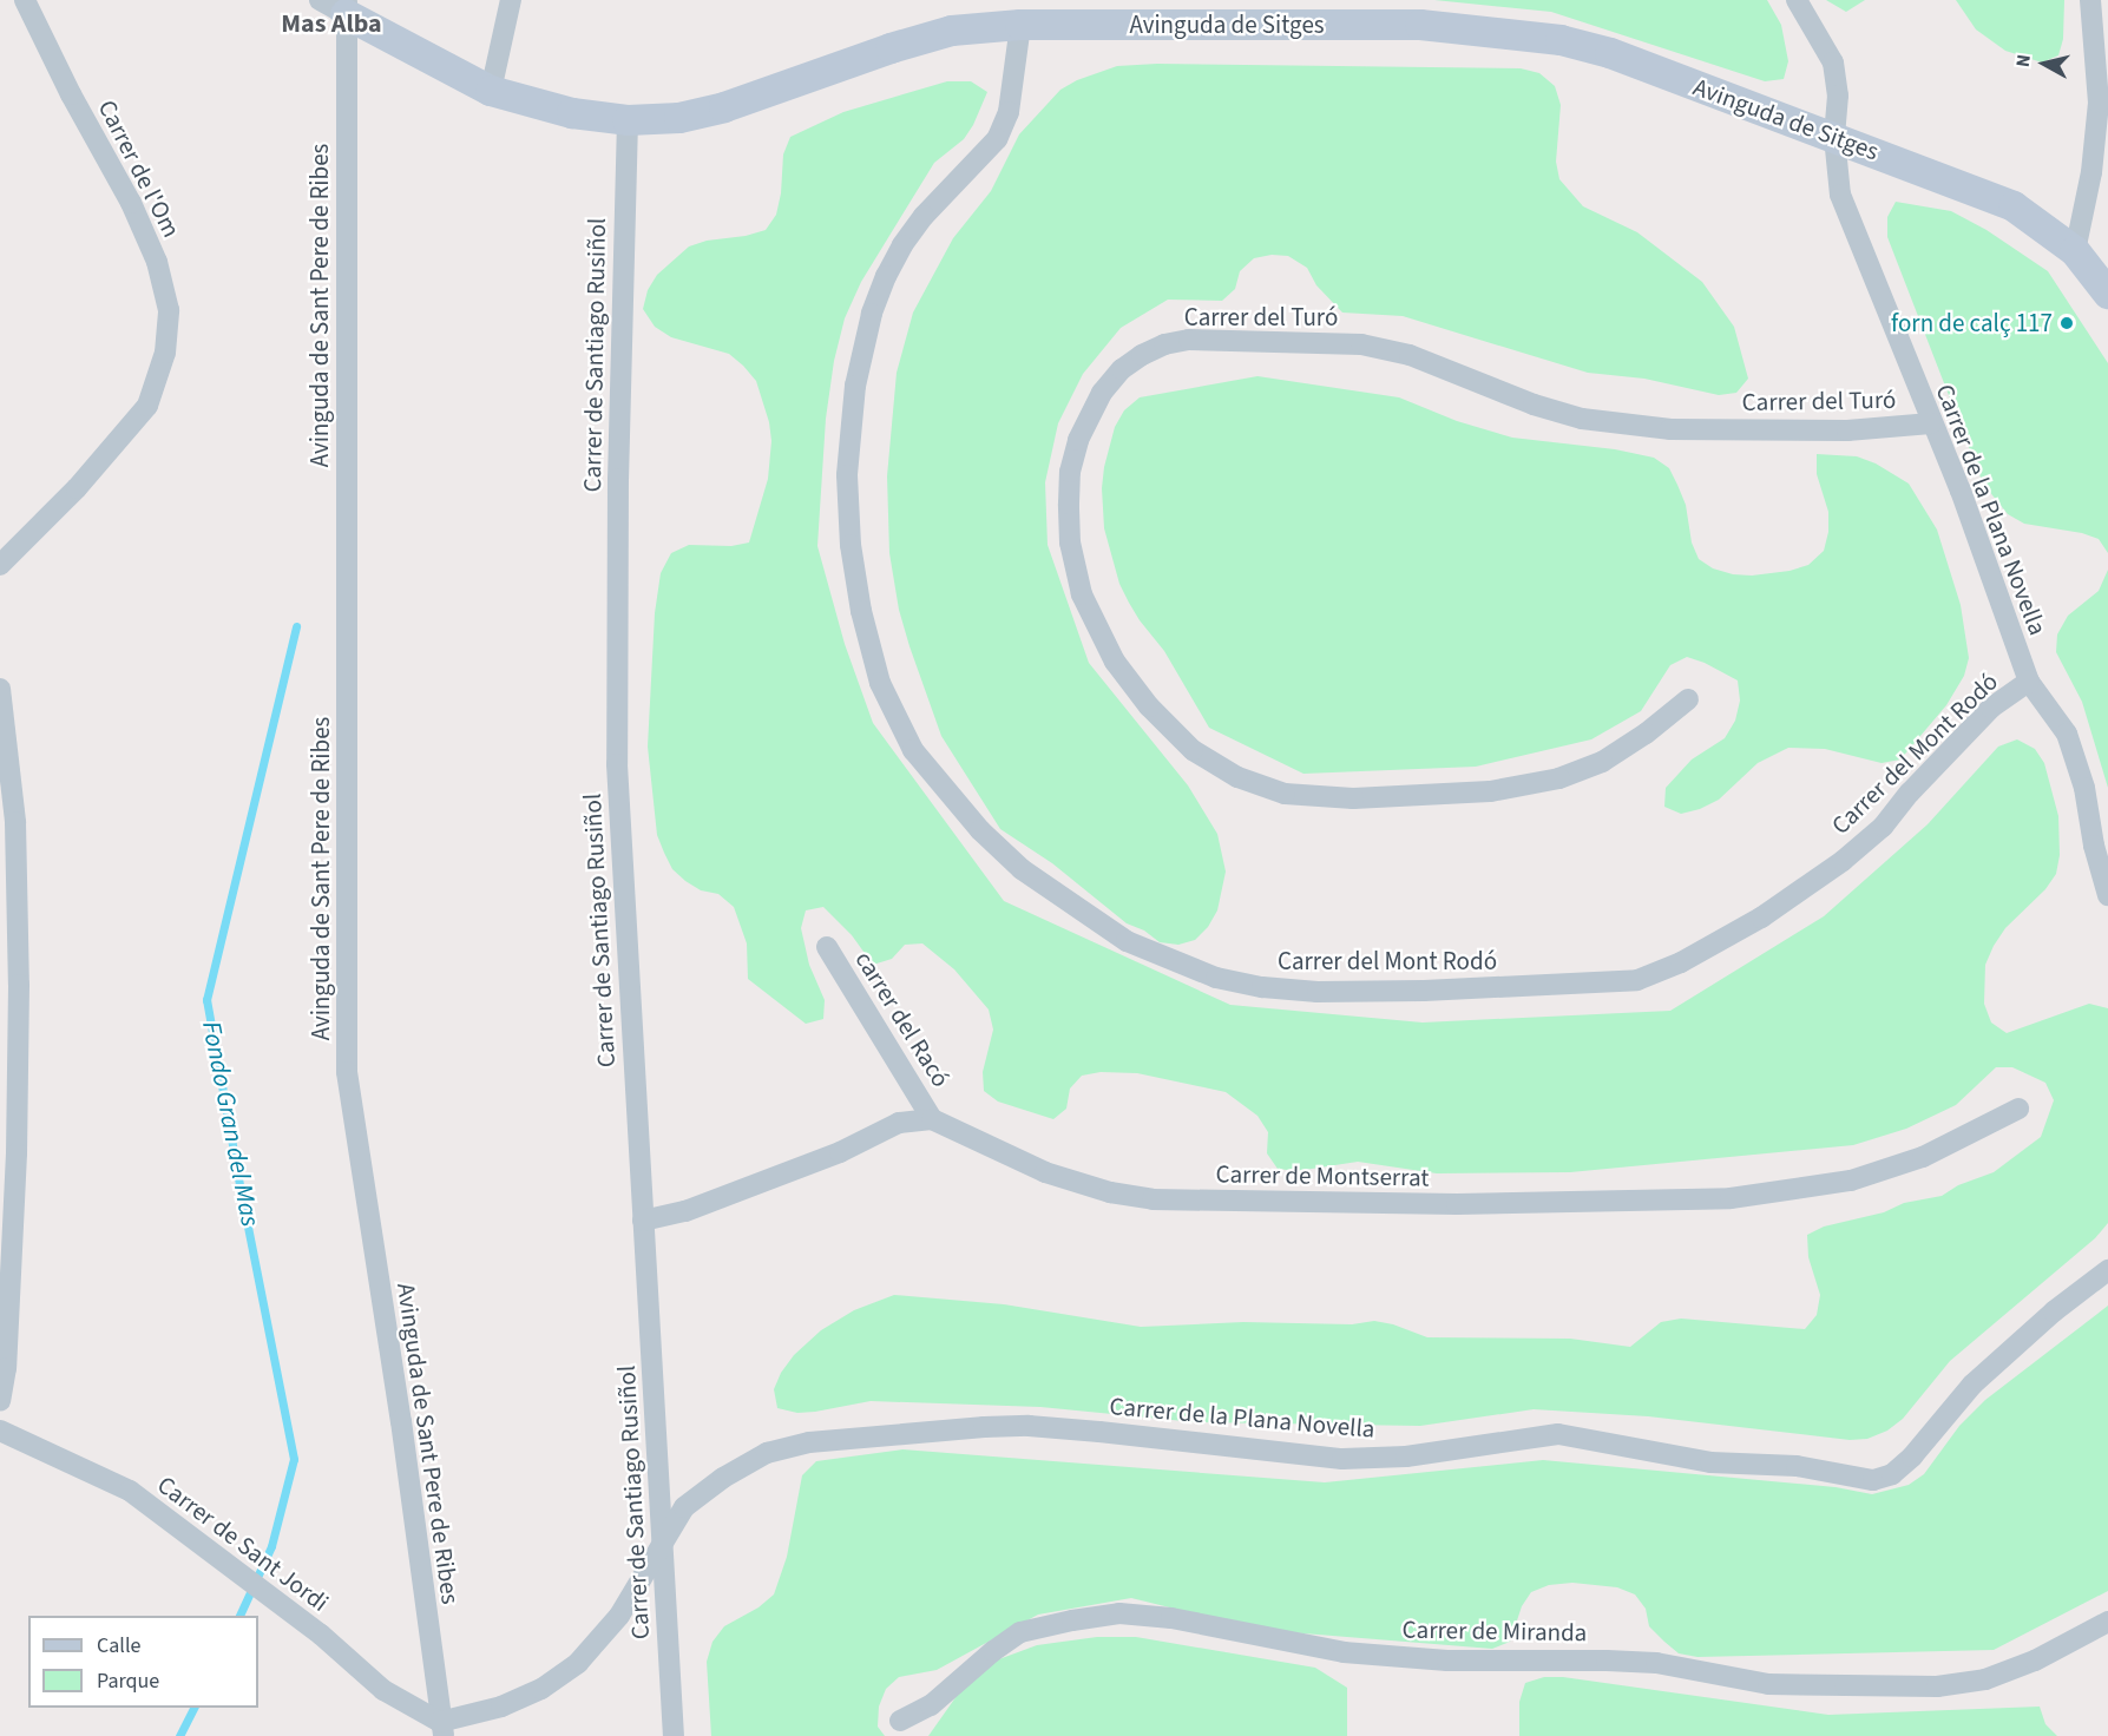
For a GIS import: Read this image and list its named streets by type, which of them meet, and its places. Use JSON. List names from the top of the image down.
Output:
{
  "streets": {
    "street": [
      "Avinguda de Sitges",
      "Carrer de l'Om",
      "Avinguda de Sant Pere de Ribes",
      "Carrer del Turó",
      "Carrer de Santiago Rusiñol",
      "Carrer de la Plana Novella",
      "Carrer del Mont Rodó",
      "carrer del Racó",
      "Carrer de Montserrat",
      "Carrer de Sant Jordi",
      "Carrer de Miranda"
    ]
  },
  "crossings": [
    ["Avinguda de Sitges", "Avinguda de Sant Pere de Ribes"],
    ["Avinguda de Sitges", "Carrer de Santiago Rusiñol"],
    ["Avinguda de Sitges", "Carrer de la Plana Novella"],
    ["Avinguda de Sitges", "Carrer del Mont Rodó"],
    ["Avinguda de Sant Pere de Ribes", "Carrer de la Plana Novella"],
    ["Avinguda de Sant Pere de Ribes", "Carrer de Sant Jordi"],
    ["Carrer del Turó", "Carrer de la Plana Novella"],
    ["Carrer de Santiago Rusiñol", "Carrer de la Plana Novella"],
    ["Carrer de la Plana Novella", "Carrer del Mont Rodó"],
    ["Carrer de la Plana Novella", "Carrer de Sant Jordi"],
    ["carrer del Racó", "Carrer de Montserrat"]
  ],
  "districts": ["Mas Alba"],
  "water": ["Fondo Gran del Mas"],
  "places": ["forn de calç 117"],
  "legend": ["Calle", "Parque"],
  "north": "left"
}
